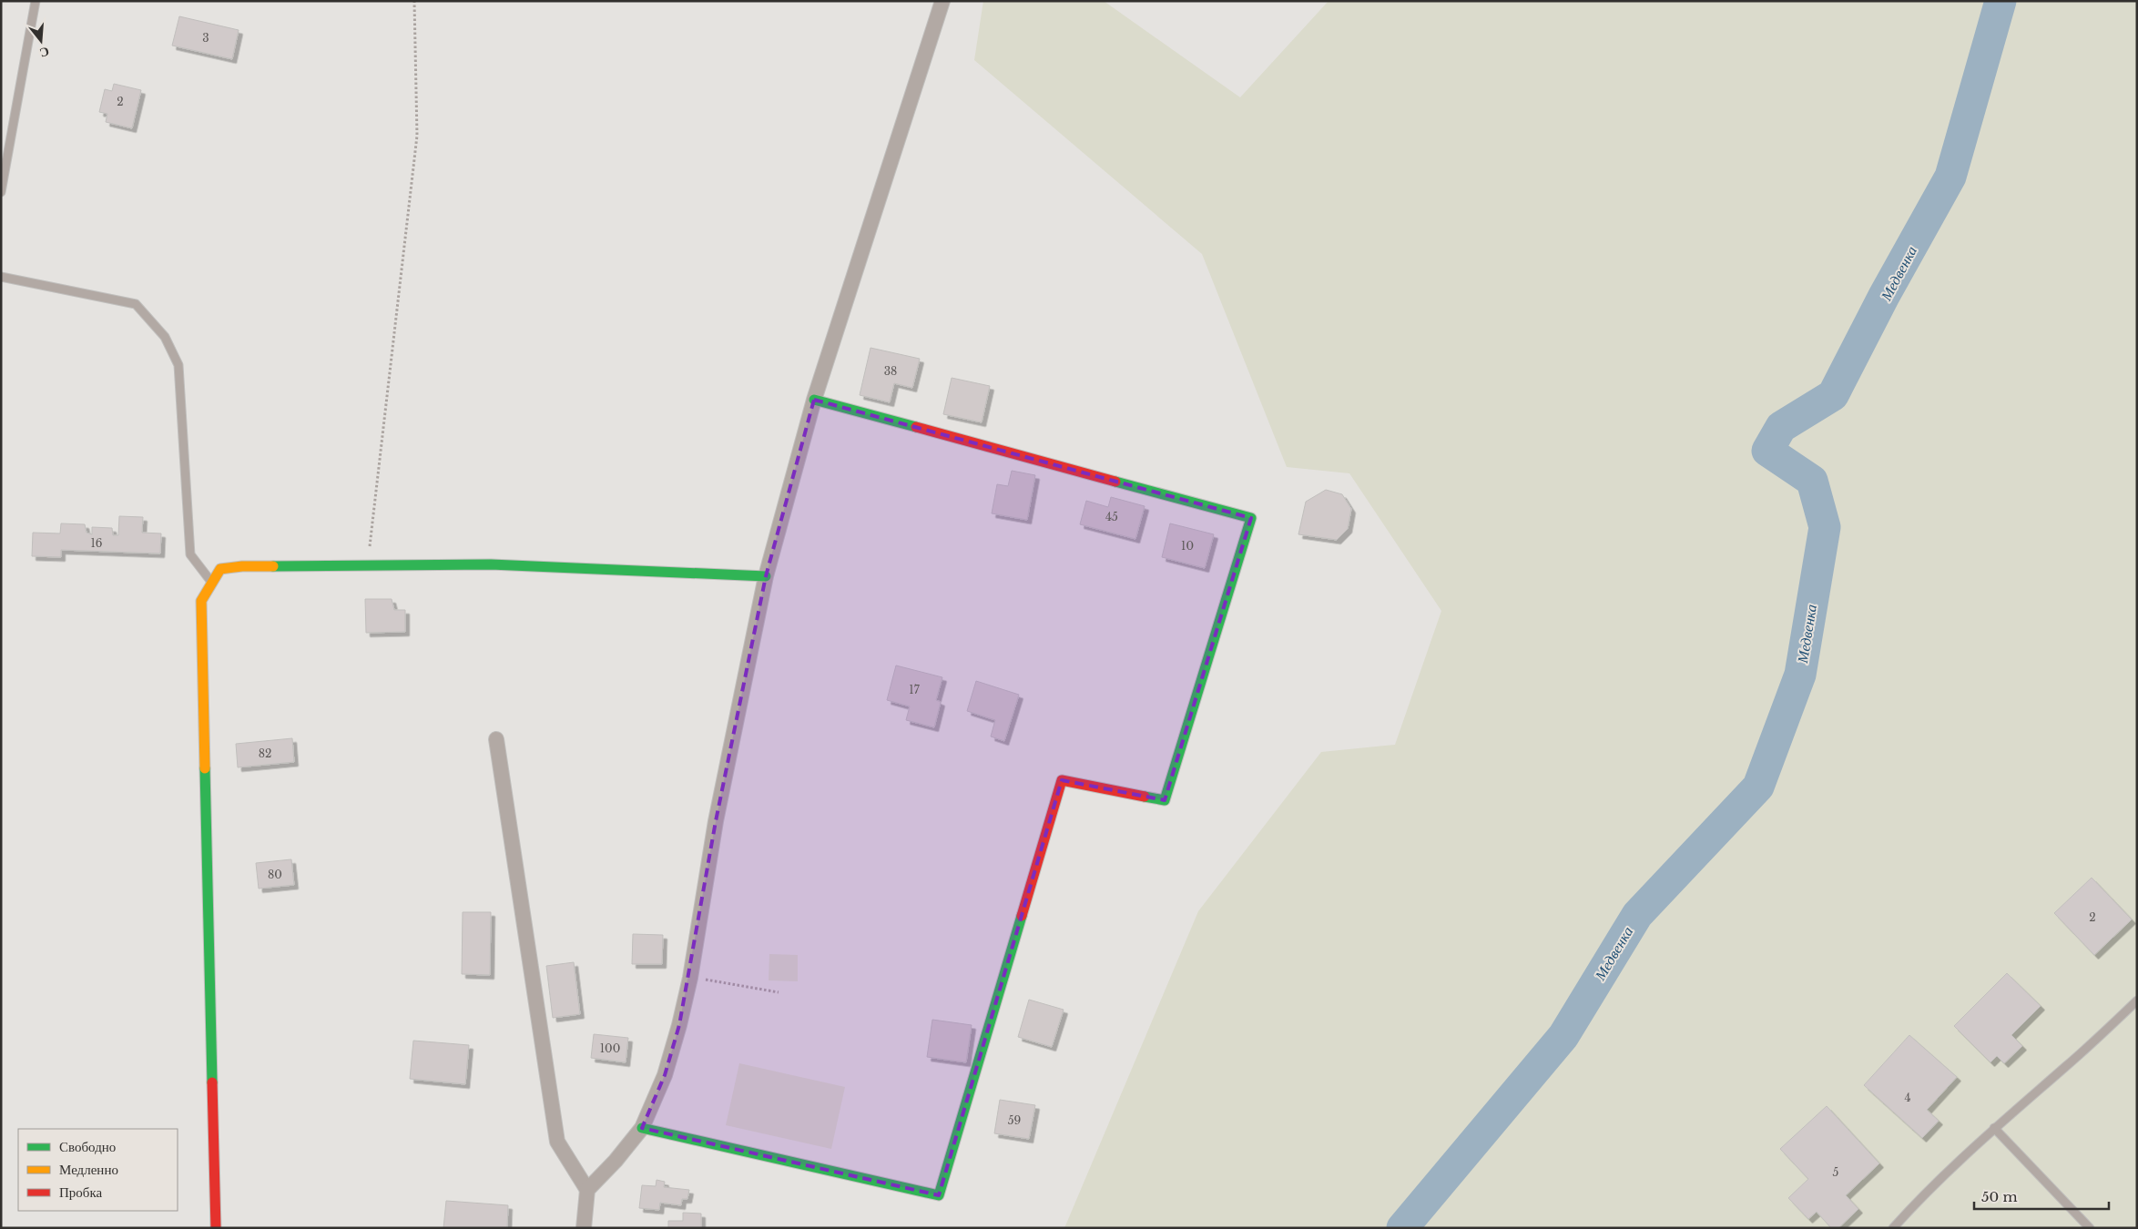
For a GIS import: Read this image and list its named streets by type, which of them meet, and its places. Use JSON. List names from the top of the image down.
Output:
{
  "water": ["Медвенка"],
  "house_numbers": [
    "3",
    "2",
    "38",
    "45",
    "16",
    "10",
    "17",
    "82",
    "80",
    "2",
    "100",
    "4",
    "59",
    "5"
  ],
  "legend": ["Свободно", "Медленно", "Пробка"],
  "scale_bar": "50 m",
  "north": "bottom"
}
